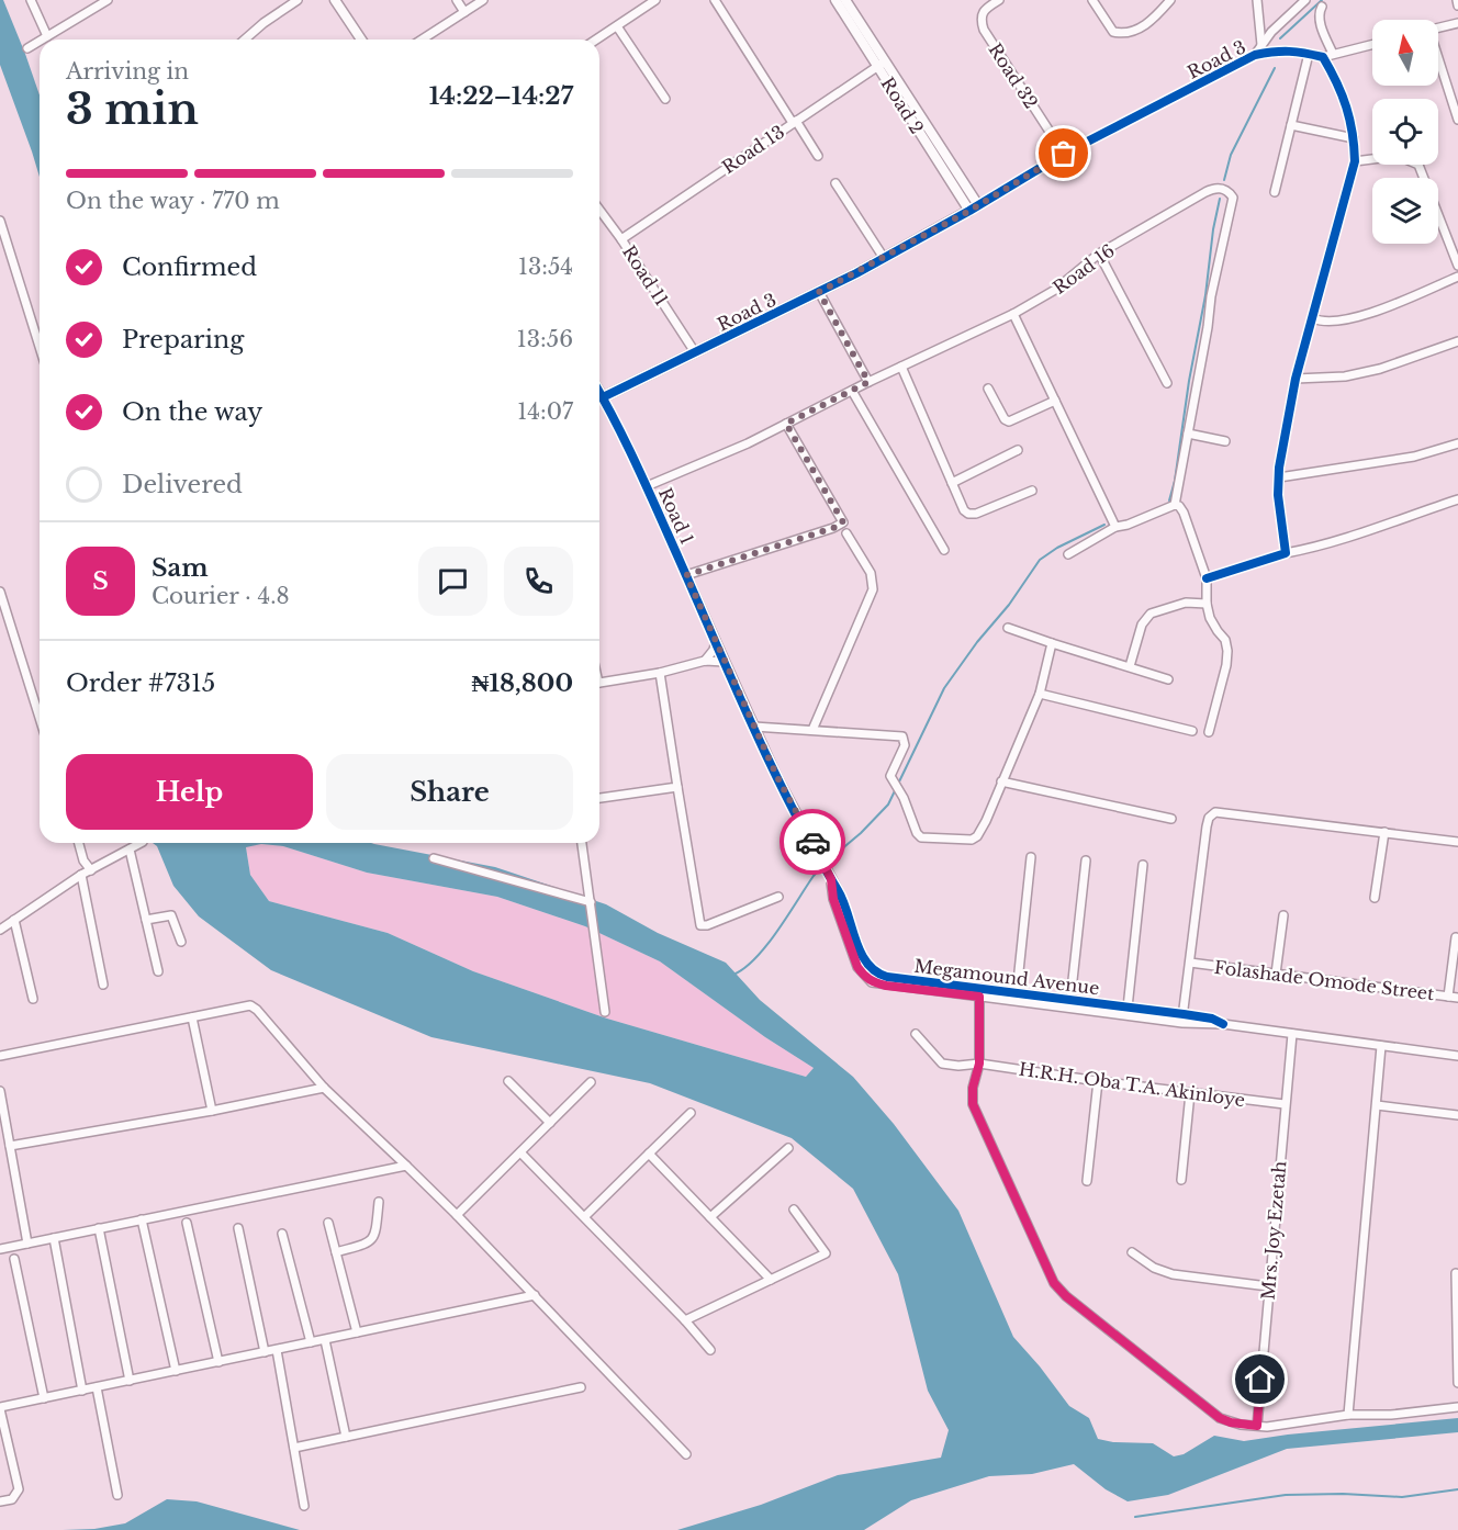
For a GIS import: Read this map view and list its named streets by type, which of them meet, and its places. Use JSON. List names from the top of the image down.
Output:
{
  "streets": {
    "street": [
      "Road 3",
      "Road 32",
      "Road 2",
      "Road 13",
      "Road 16",
      "Road 11",
      "Road 1",
      "Megamound Avenue",
      "Folashade Omode Street",
      "H.R.H. Oba T.A. Akinloye",
      "Mrs. Joy Ezetah"
    ]
  },
  "crossings": [
    ["Road 3", "Road 32"],
    ["Road 3", "Road 2"],
    ["Road 3", "Road 11"],
    ["Road 3", "Road 1"],
    ["Road 2", "Road 13"],
    ["Road 13", "Road 11"],
    ["Road 16", "Road 1"],
    ["Road 1", "Megamound Avenue"],
    ["Megamound Avenue", "Mrs. Joy Ezetah"],
    ["H.R.H. Oba T.A. Akinloye", "Mrs. Joy Ezetah"]
  ],
  "north": "top",
  "page": {
    "heading": ["3 min", "Arriving in", "14:22–14:27"],
    "panel": [
      "Sam",
      "Courier · 4.8",
      "Order #7315",
      "₦18,800"
    ],
    "bar": "On the way · 770 m",
    "list": [
      ["Confirmed", "13:54"],
      ["Preparing", "13:56"],
      ["On the way", "14:07"],
      "Delivered"
    ],
    "round": "S",
    "buttons": ["Help", "Share"]
  }
}
